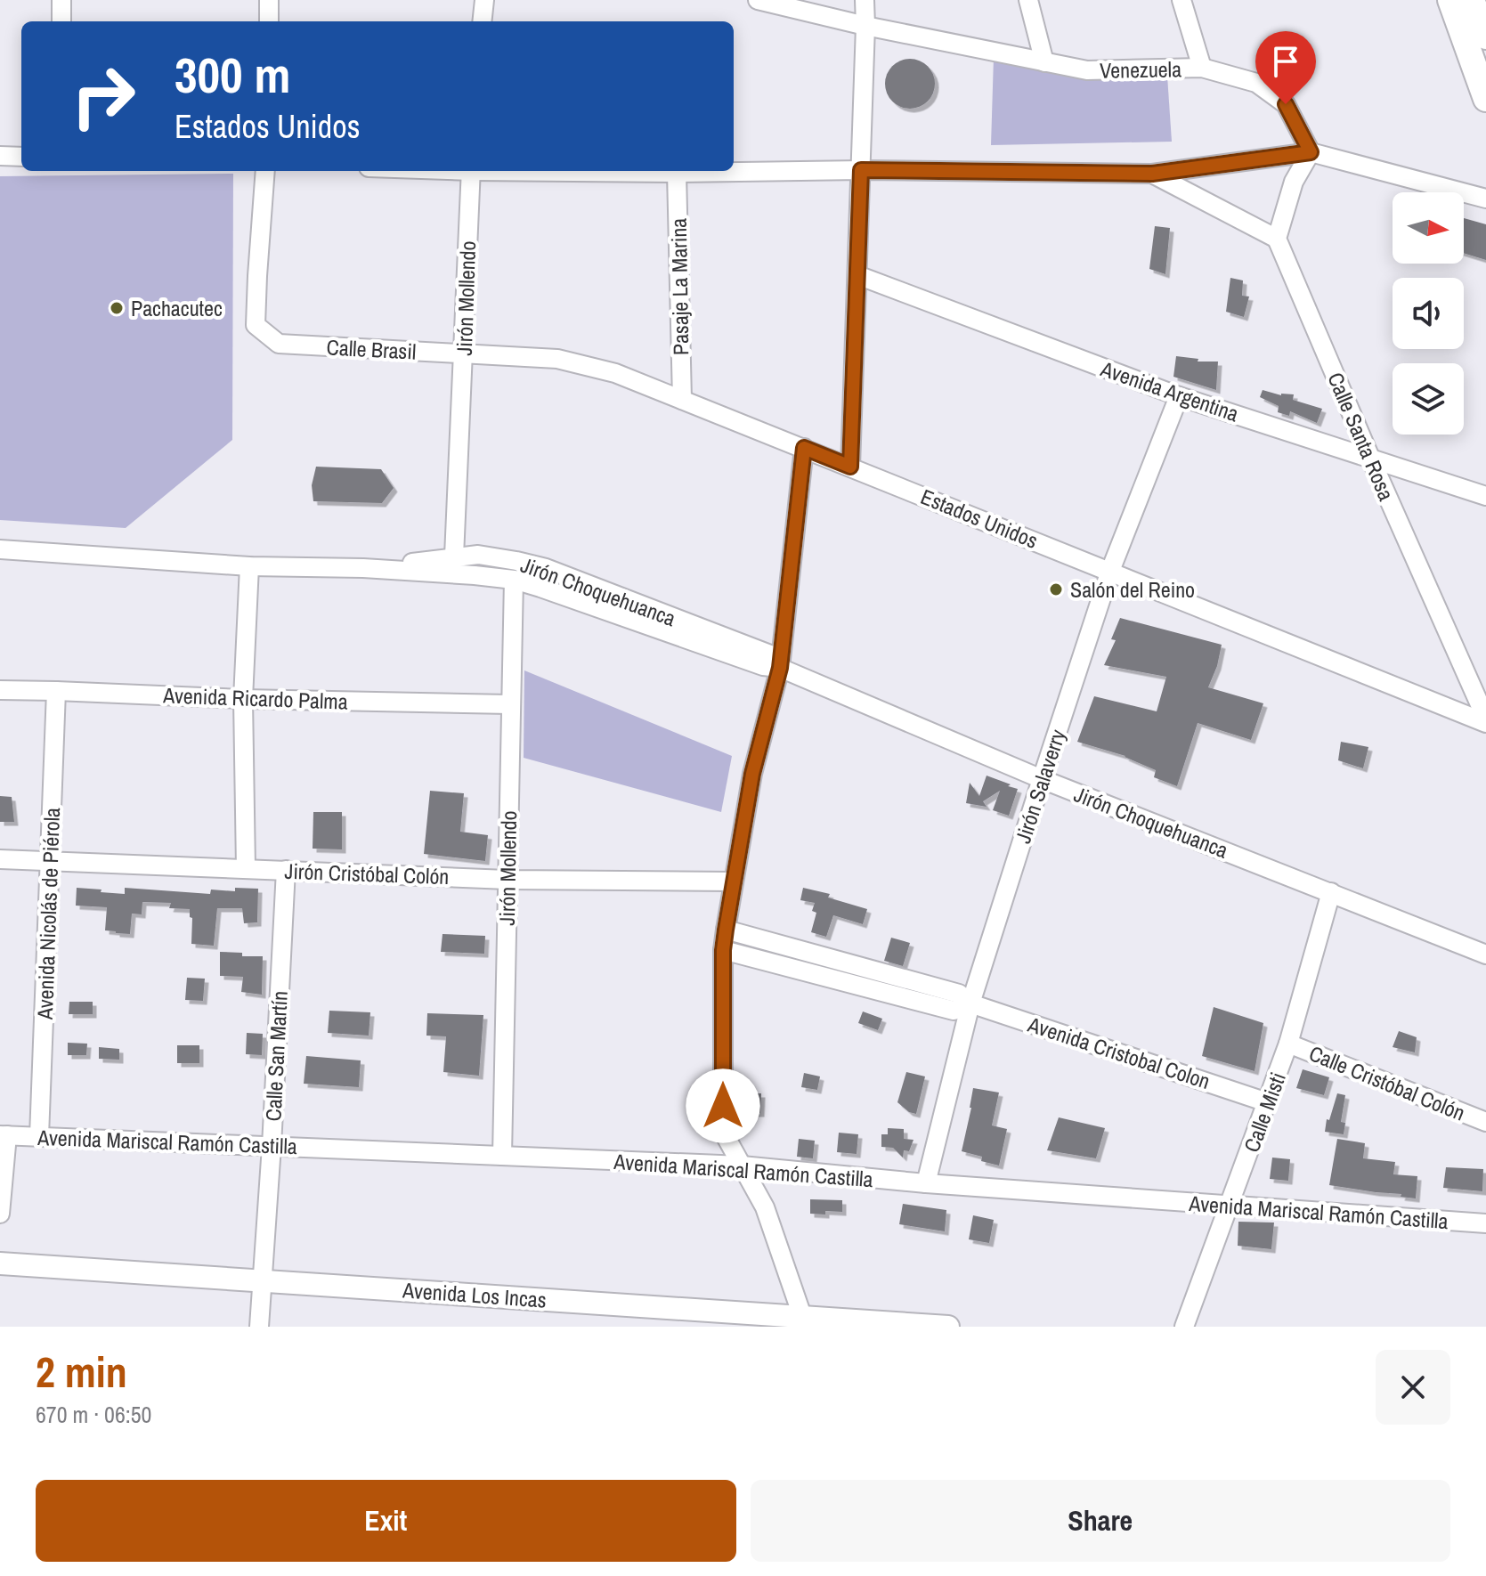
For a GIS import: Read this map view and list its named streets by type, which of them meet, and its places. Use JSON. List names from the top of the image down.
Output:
{
  "streets": {
    "street": [
      "Venezuela",
      "Pasaje La Marina",
      "Jirón Mollendo",
      "Calle Brasil",
      "Avenida Argentina",
      "Calle Santa Rosa",
      "Estados Unidos",
      "Jirón Choquehuanca",
      "Avenida Ricardo Palma",
      "Jirón Salaverry",
      "Jirón Cristóbal Colón",
      "Avenida Nicolás de Piérola",
      "Avenida Cristobal Colon",
      "Calle San Martín",
      "Calle Cristóbal Colón",
      "Calle Misti",
      "Avenida Mariscal Ramón Castilla",
      "Avenida Los Incas"
    ]
  },
  "crossings": [
    ["Pasaje La Marina", "Estados Unidos"],
    ["Jirón Mollendo", "Calle Brasil"],
    ["Jirón Mollendo", "Estados Unidos"],
    ["Jirón Mollendo", "Jirón Choquehuanca"],
    ["Jirón Mollendo", "Avenida Ricardo Palma"],
    ["Jirón Mollendo", "Jirón Cristóbal Colón"],
    ["Jirón Mollendo", "Avenida Mariscal Ramón Castilla"],
    ["Calle Brasil", "Estados Unidos"],
    ["Avenida Argentina", "Calle Santa Rosa"],
    ["Avenida Argentina", "Jirón Salaverry"],
    ["Calle Santa Rosa", "Estados Unidos"],
    ["Estados Unidos", "Jirón Salaverry"],
    ["Jirón Choquehuanca", "Jirón Salaverry"],
    ["Jirón Choquehuanca", "Calle Misti"],
    ["Avenida Ricardo Palma", "Avenida Nicolás de Piérola"],
    ["Jirón Salaverry", "Avenida Cristobal Colon"],
    ["Jirón Salaverry", "Avenida Mariscal Ramón Castilla"],
    ["Jirón Cristóbal Colón", "Avenida Nicolás de Piérola"],
    ["Jirón Cristóbal Colón", "Calle San Martín"],
    ["Avenida Nicolás de Piérola", "Avenida Mariscal Ramón Castilla"],
    ["Avenida Cristobal Colon", "Calle Misti"],
    ["Calle San Martín", "Avenida Mariscal Ramón Castilla"],
    ["Calle San Martín", "Avenida Los Incas"],
    ["Calle Cristóbal Colón", "Calle Misti"],
    ["Calle Misti", "Avenida Mariscal Ramón Castilla"]
  ],
  "places": ["Pachacutec", "Salón del Reino"],
  "north": "right",
  "page": {
    "turn": ["300 m", "Estados Unidos"],
    "heading": ["2 min", "670 m · 06:50"],
    "buttons": ["Exit", "Share"]
  }
}
